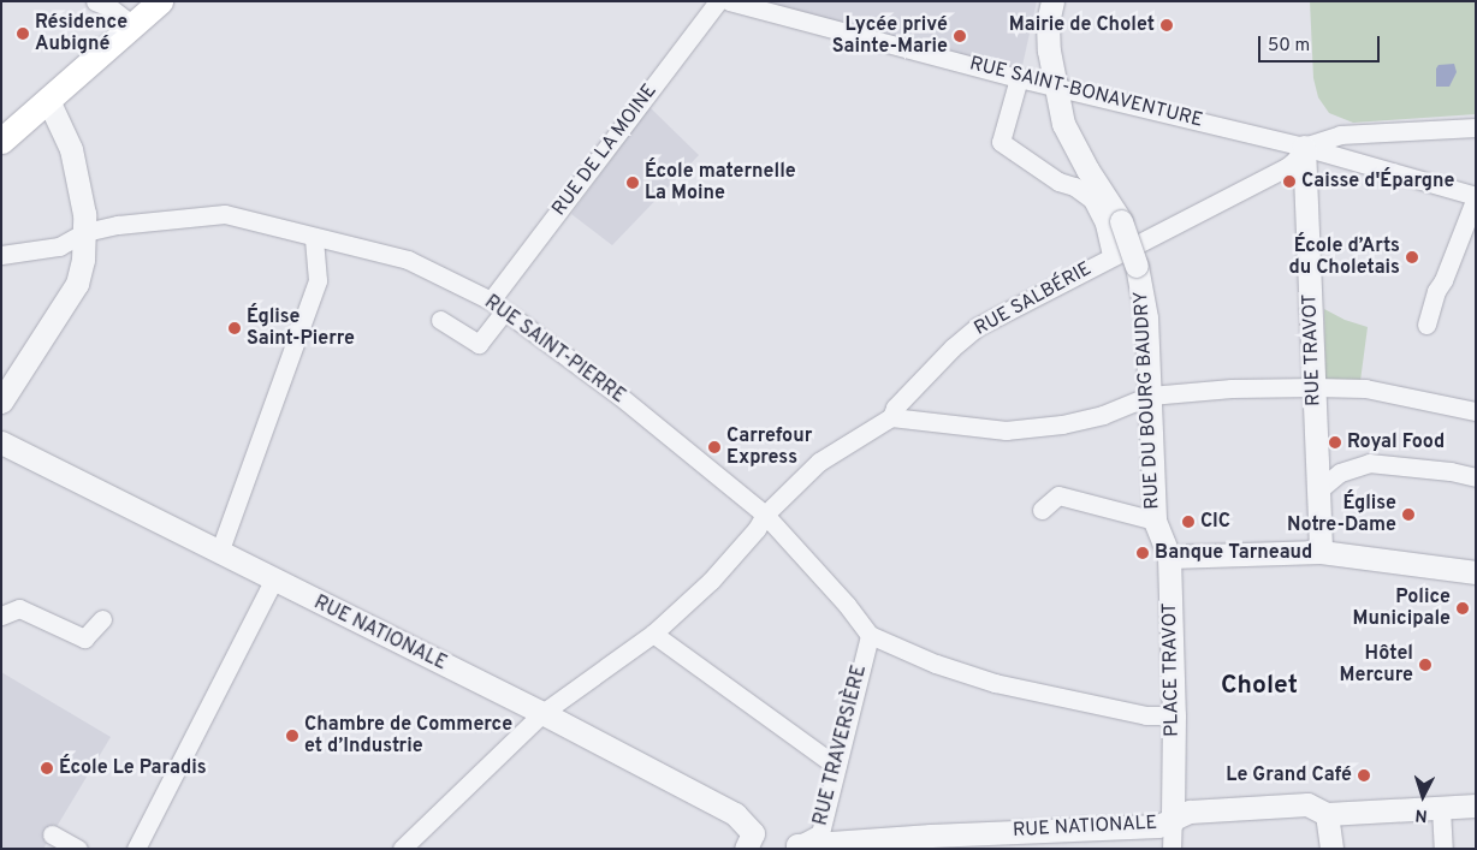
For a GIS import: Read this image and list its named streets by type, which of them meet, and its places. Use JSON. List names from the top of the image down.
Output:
{
  "streets": {
    "street": [
      "RUE SAINT-BONAVENTURE",
      "RUE DE LA MOINE",
      "RUE SALBÉRIE",
      "RUE SAINT-PIERRE",
      "RUE TRAVOT",
      "RUE DU BOURG BAUDRY",
      "RUE NATIONALE",
      "PLACE TRAVOT",
      "RUE TRAVERSIÈRE"
    ]
  },
  "crossings": [
    ["RUE SAINT-BONAVENTURE", "RUE SALBÉRIE"],
    ["RUE SAINT-BONAVENTURE", "RUE TRAVOT"],
    ["RUE SAINT-BONAVENTURE", "RUE DU BOURG BAUDRY"],
    ["RUE DE LA MOINE", "RUE SAINT-PIERRE"],
    ["RUE SALBÉRIE", "RUE SAINT-PIERRE"],
    ["RUE SALBÉRIE", "RUE TRAVOT"],
    ["RUE SALBÉRIE", "RUE NATIONALE"],
    ["RUE SAINT-PIERRE", "RUE TRAVERSIÈRE"],
    ["RUE DU BOURG BAUDRY", "PLACE TRAVOT"],
    ["RUE NATIONALE", "PLACE TRAVOT"],
    ["RUE NATIONALE", "RUE TRAVERSIÈRE"]
  ],
  "districts": ["Cholet"],
  "places": [
    "Mairie de Cholet",
    "Résidence Aubigné",
    "Lycée privé Sainte-Marie",
    "Caisse d'Épargne",
    "École maternelle La Moine",
    "École d’Arts du Choletais",
    "Église Saint-Pierre",
    "Royal Food",
    "Carrefour Express",
    "Église Notre-Dame",
    "CIC",
    "Banque Tarneaud",
    "Police Municipale",
    "Hôtel Mercure",
    "Chambre de Commerce et d’Industrie",
    "École Le Paradis",
    "Le Grand Café"
  ],
  "scale_bar": "50 m",
  "north": "bottom"
}
